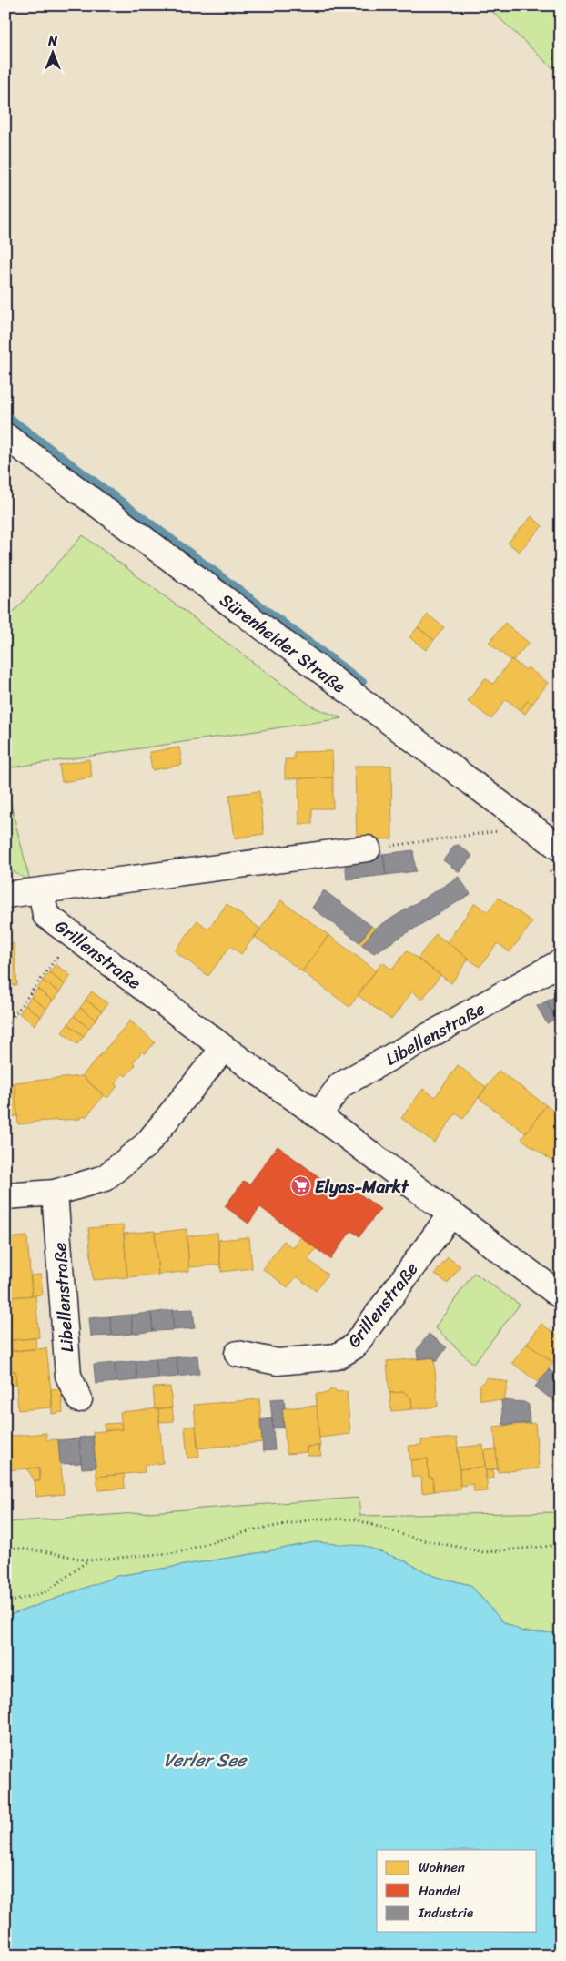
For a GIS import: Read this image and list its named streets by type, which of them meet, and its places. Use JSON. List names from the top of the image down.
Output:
{
  "streets": {
    "street": ["Sürenheider Straße", "Grillenstraße", "Libellenstraße"]
  },
  "crossings": [
    ["Grillenstraße", "Libellenstraße"]
  ],
  "water": ["Verler See"],
  "places": {
    "supermarket": ["Elyas-Markt"]
  },
  "legend": ["Wohnen", "Handel", "Industrie"],
  "north": "top"
}
